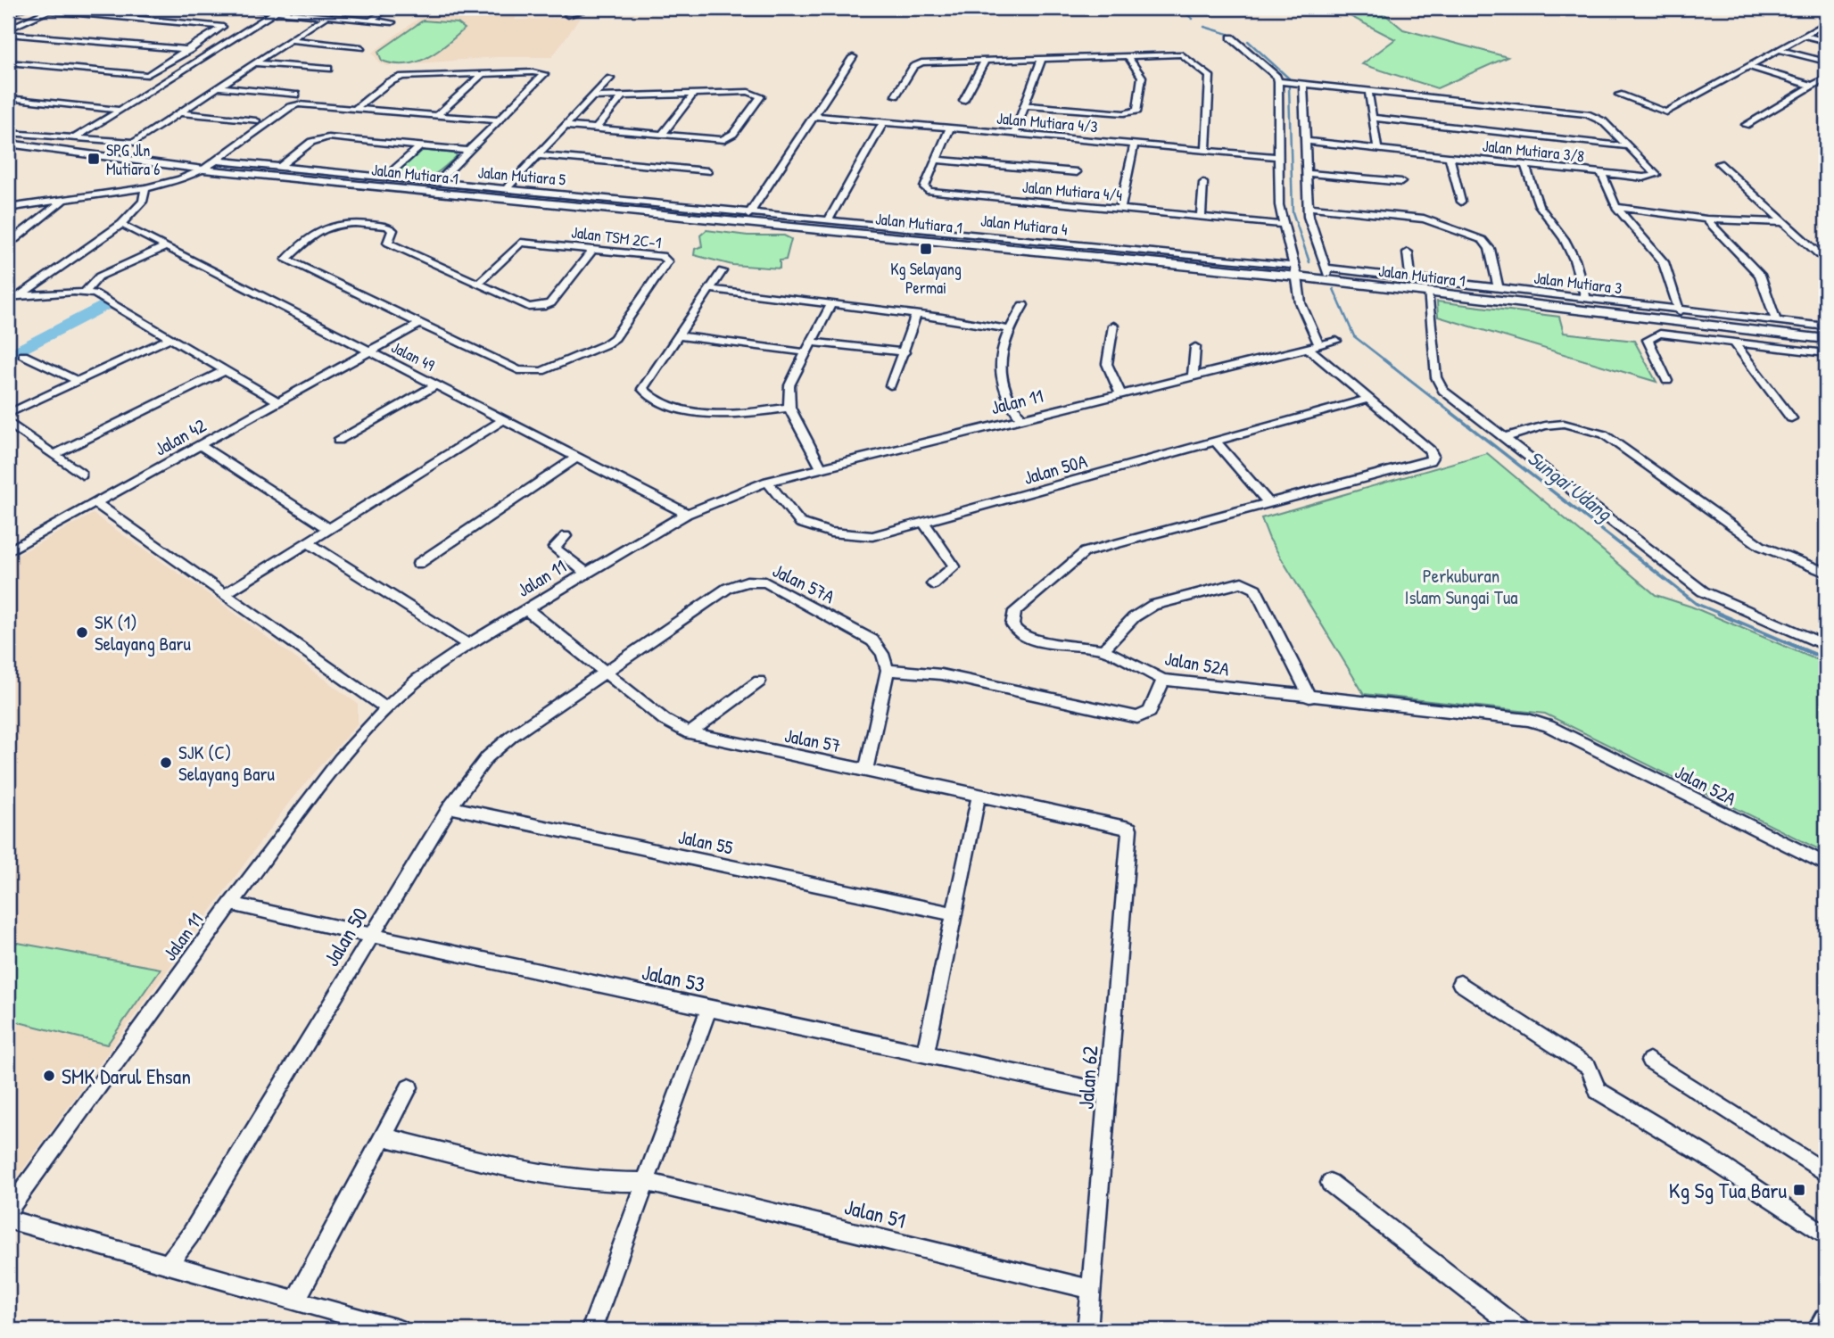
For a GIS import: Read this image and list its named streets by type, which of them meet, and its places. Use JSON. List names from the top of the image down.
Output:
{
  "streets": {
    "street": [
      "Jalan Mutiara 4/3",
      "Jalan Mutiara 3/8",
      "Jalan Mutiara 1",
      "Jalan Mutiara 5",
      "Jalan Mutiara 4/4",
      "Jalan Mutiara 4",
      "Jalan TSM 2C-1",
      "Jalan Mutiara 3",
      "Jalan 49",
      "Jalan 11",
      "Jalan 42",
      "Jalan 50A",
      "Jalan 57A",
      "Jalan 52A",
      "Jalan 57",
      "Jalan 55",
      "Jalan 50",
      "Jalan 53",
      "Jalan 62",
      "Jalan 51"
    ]
  },
  "crossings": [
    ["Jalan Mutiara 4/3", "Jalan Mutiara 4/4"],
    ["Jalan Mutiara 1", "Jalan Mutiara 4"],
    ["Jalan Mutiara 5", "Jalan Mutiara 4"],
    ["Jalan 49", "Jalan 11"],
    ["Jalan 49", "Jalan 42"],
    ["Jalan 11", "Jalan 50A"],
    ["Jalan 11", "Jalan 57"],
    ["Jalan 11", "Jalan 53"],
    ["Jalan 50A", "Jalan 52A"],
    ["Jalan 57A", "Jalan 57"],
    ["Jalan 57A", "Jalan 50"],
    ["Jalan 57", "Jalan 50"],
    ["Jalan 57", "Jalan 62"],
    ["Jalan 55", "Jalan 50"],
    ["Jalan 50", "Jalan 53"],
    ["Jalan 53", "Jalan 62"],
    ["Jalan 62", "Jalan 51"]
  ],
  "water": ["Sungai Udang"],
  "parks": ["Perkuburan Islam Sungai Tua"],
  "places": {
    "transit": ["SPG Jln Mutiara 6", "Kg Selayang Permai", "Kg Sg Tua Baru"],
    "other": ["SK (1) Selayang Baru", "SJK (C) Selayang Baru", "SMK Darul Ehsan"]
  }
}
